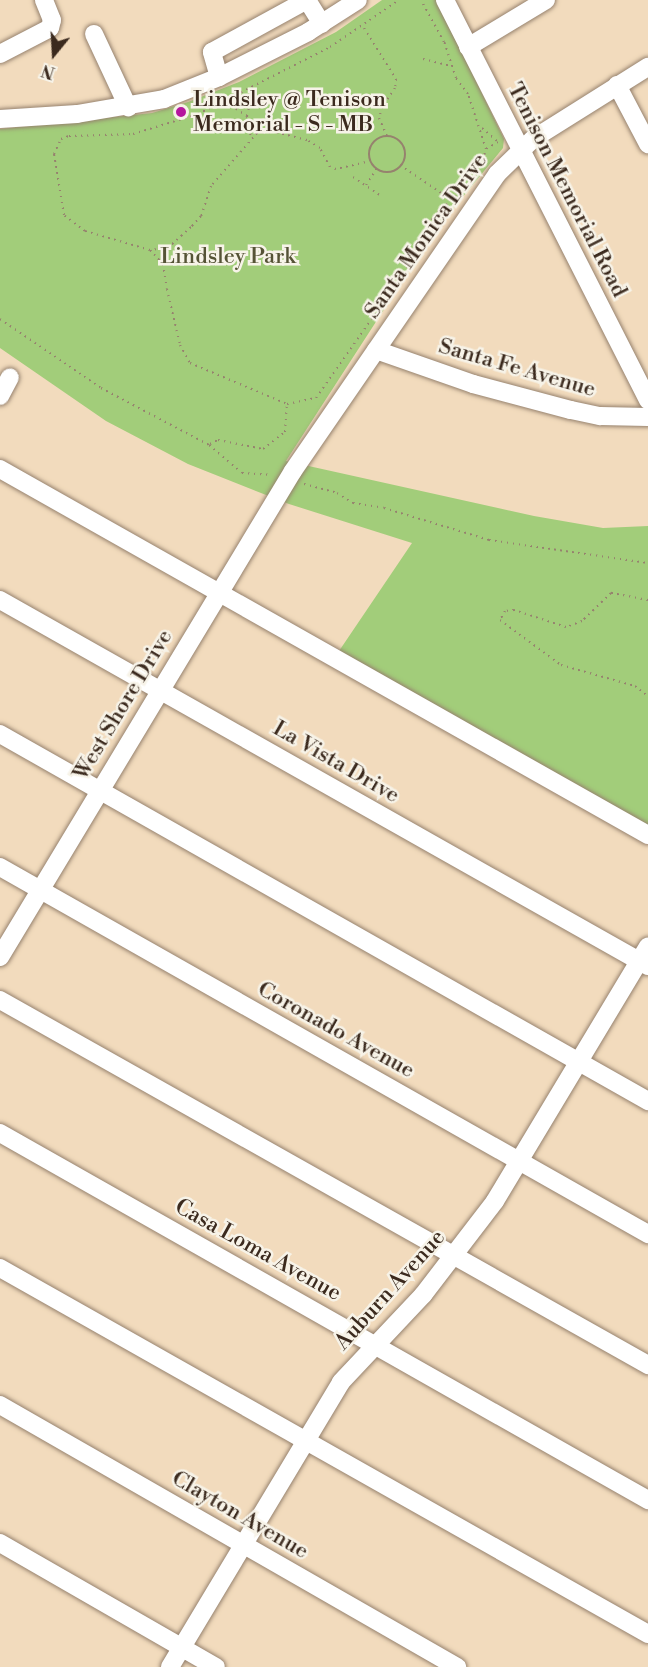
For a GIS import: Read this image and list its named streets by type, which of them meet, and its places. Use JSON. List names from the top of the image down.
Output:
{
  "streets": {
    "street": [
      "Tenison Memorial Road",
      "Santa Monica Drive",
      "Santa Fe Avenue",
      "West Shore Drive",
      "La Vista Drive",
      "Coronado Avenue",
      "Casa Loma Avenue",
      "Auburn Avenue",
      "Clayton Avenue"
    ]
  },
  "crossings": [
    ["Tenison Memorial Road", "Santa Monica Drive"],
    ["Santa Monica Drive", "Santa Fe Avenue"],
    ["Santa Monica Drive", "West Shore Drive"],
    ["West Shore Drive", "La Vista Drive"],
    ["West Shore Drive", "Coronado Avenue"],
    ["La Vista Drive", "Auburn Avenue"],
    ["Coronado Avenue", "Auburn Avenue"],
    ["Casa Loma Avenue", "Auburn Avenue"],
    ["Auburn Avenue", "Clayton Avenue"]
  ],
  "parks": ["Lindsley Park"],
  "places": ["Lindsley @ Tenison Memorial - S - MB"],
  "north": "bottom"
}
